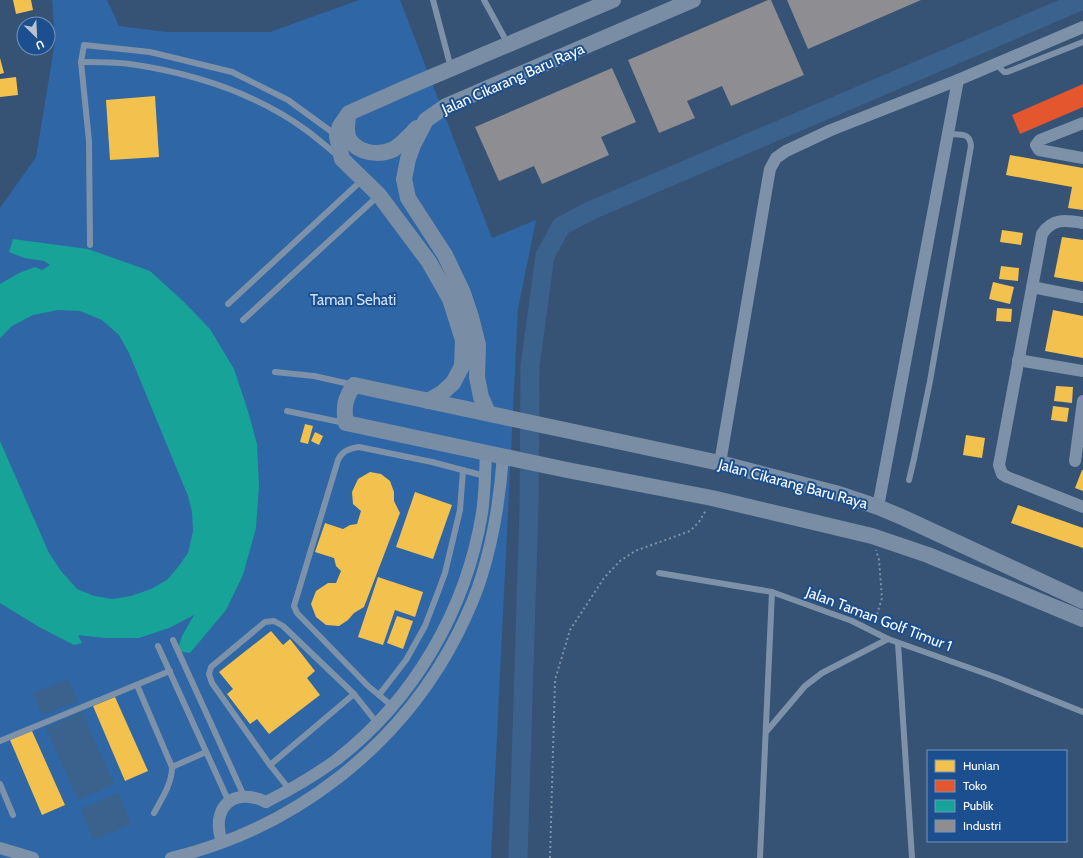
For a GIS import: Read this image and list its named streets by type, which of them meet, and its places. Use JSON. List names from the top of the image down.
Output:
{
  "streets": {
    "main road": ["Jalan Cikarang Baru Raya"],
    "lane": ["Jalan Taman Golf Timur 1"]
  },
  "parks": ["Taman Sehati"],
  "legend": [
    "Hunian",
    "Toko",
    "Publik",
    "Industri"
  ],
  "north": "bottom right"
}
